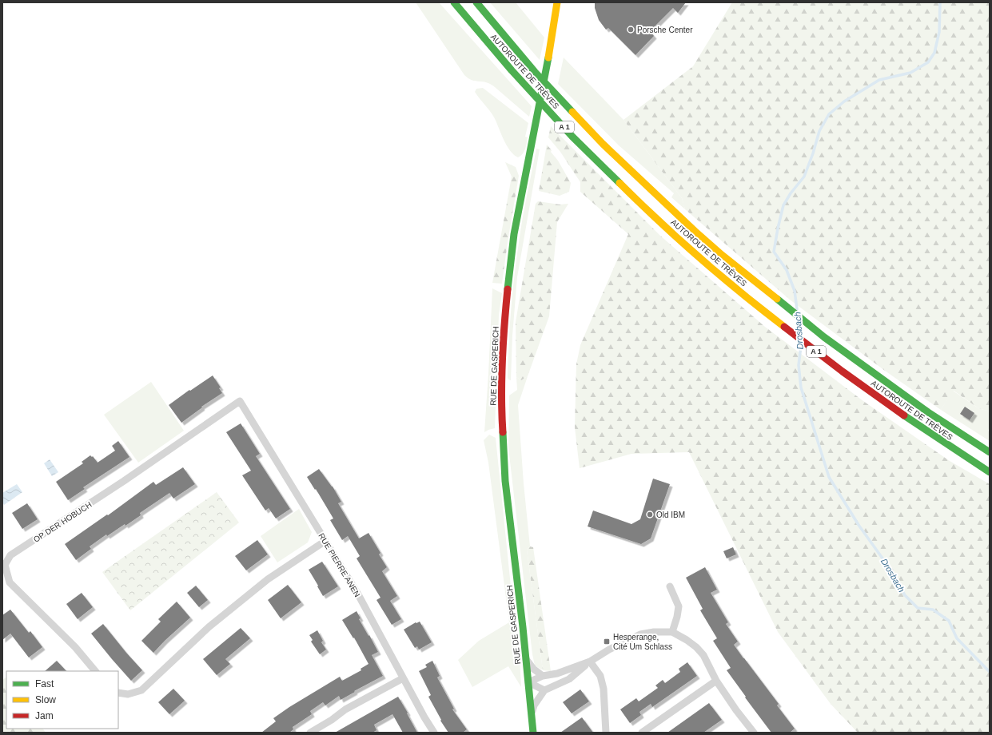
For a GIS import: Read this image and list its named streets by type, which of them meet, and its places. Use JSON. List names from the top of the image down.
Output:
{
  "streets": {
    "main road": ["AUTOROUTE DE TRÈVES", "A 1", "RUE DE GASPERICH"],
    "street": ["OP DER HOBUCH", "RUE PIERRE ANEN"]
  },
  "crossings": [
    ["OP DER HOBUCH", "RUE PIERRE ANEN"]
  ],
  "water": ["Drosbach"],
  "places": {
    "other": ["Porsche Center", "Old IBM"],
    "transit": ["Hesperange, Cité Um Schlass"]
  },
  "legend": ["Fast", "Slow", "Jam"]
}
